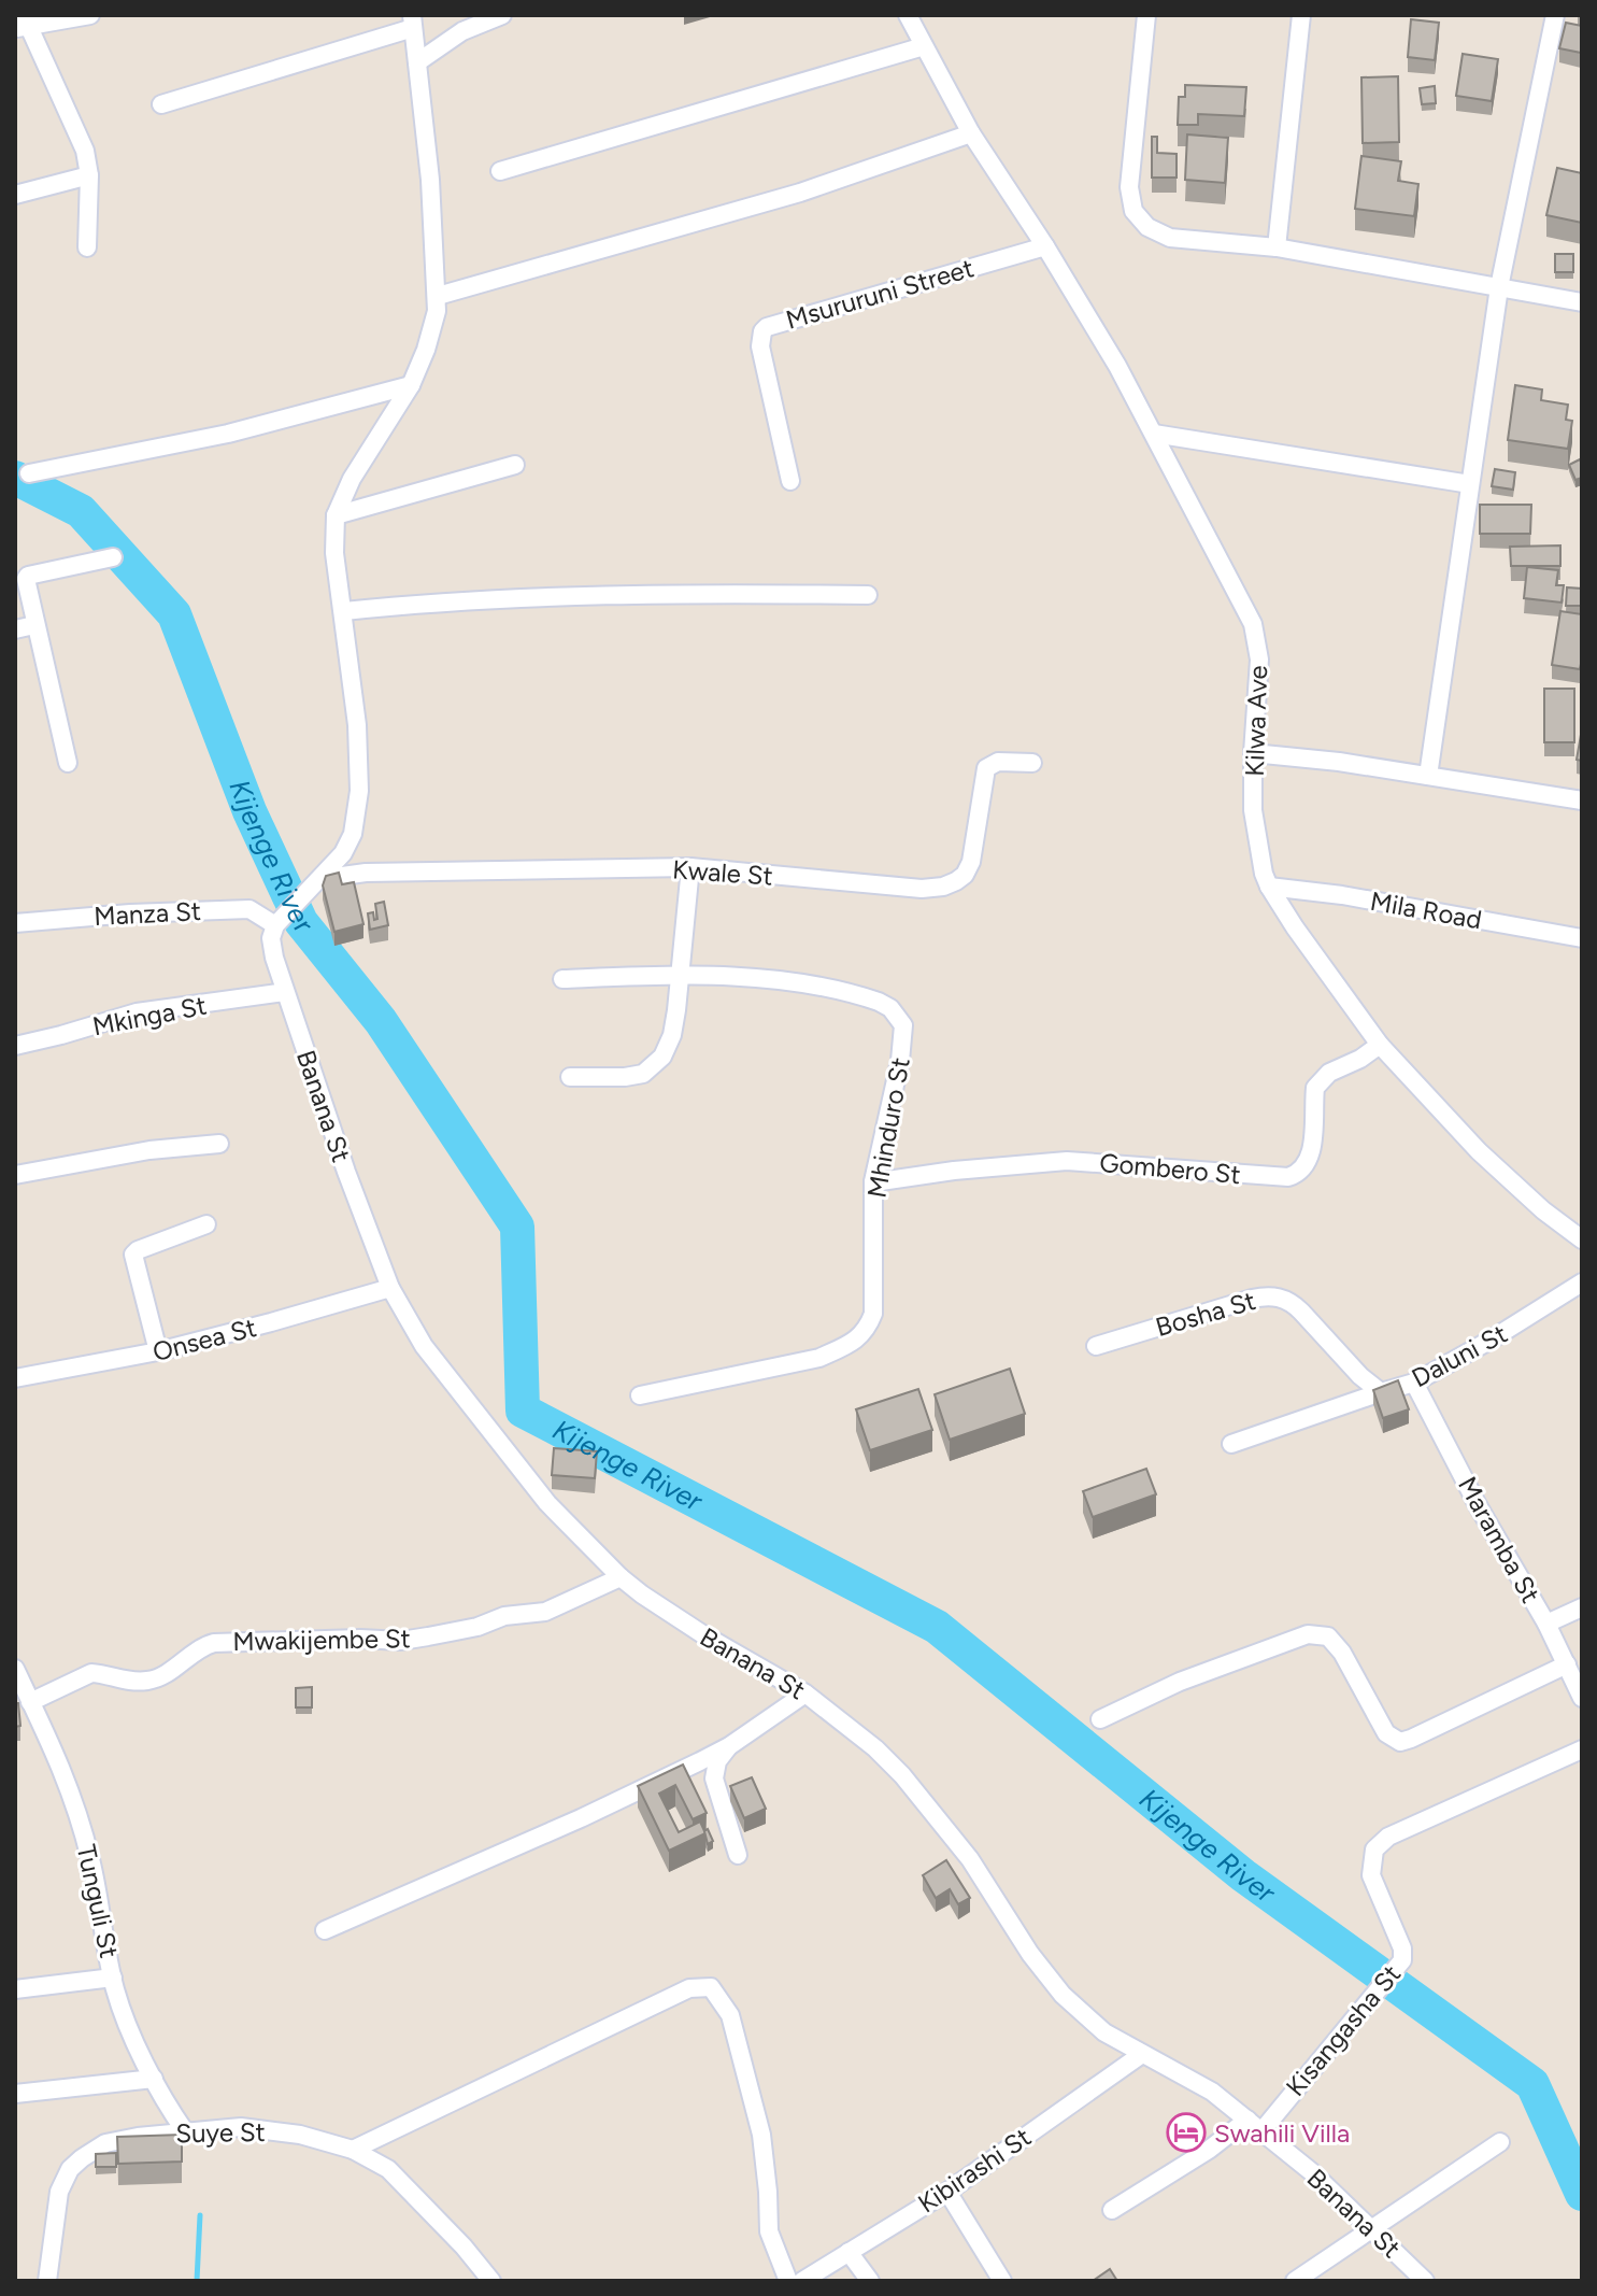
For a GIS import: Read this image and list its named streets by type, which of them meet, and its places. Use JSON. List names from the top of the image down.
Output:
{
  "streets": {
    "street": [
      "Msururuni Street",
      "Kilwa Ave",
      "Kwale St",
      "Mila Road",
      "Manza St",
      "Mkinga St",
      "Banana St",
      "Mhinduro St",
      "Gombero St",
      "Bosha St",
      "Onsea St",
      "Daluni St",
      "Maramba St",
      "Mwakijembe St",
      "Tunguli St",
      "Kisangasha St",
      "Suye St",
      "Kibirashi St"
    ]
  },
  "crossings": [
    ["Msururuni Street", "Kilwa Ave"],
    ["Kilwa Ave", "Mila Road"],
    ["Kilwa Ave", "Gombero St"],
    ["Manza St", "Banana St"],
    ["Mkinga St", "Banana St"],
    ["Banana St", "Onsea St"],
    ["Banana St", "Mwakijembe St"],
    ["Banana St", "Kisangasha St"],
    ["Banana St", "Kibirashi St"],
    ["Mhinduro St", "Gombero St"],
    ["Bosha St", "Daluni St"],
    ["Daluni St", "Maramba St"],
    ["Mwakijembe St", "Tunguli St"],
    ["Tunguli St", "Suye St"]
  ],
  "water": ["Kijenge River"],
  "places": {
    "hotel": ["Swahili Villa"]
  }
}
